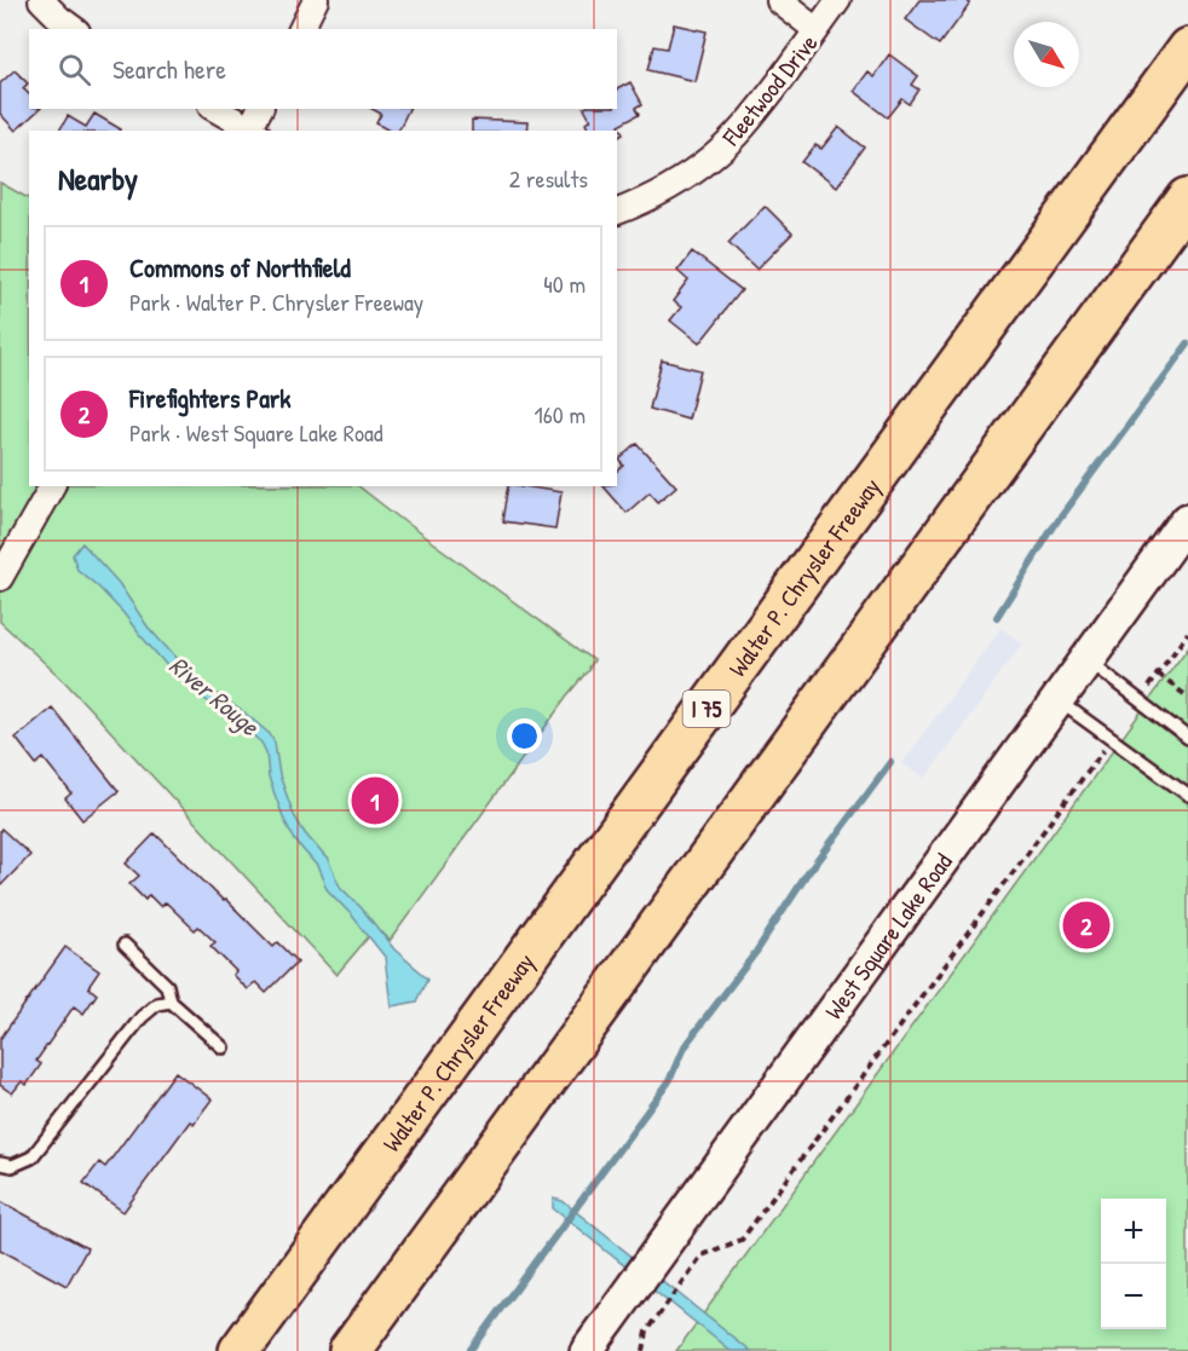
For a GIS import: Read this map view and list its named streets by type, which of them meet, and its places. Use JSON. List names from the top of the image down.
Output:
{
  "streets": {
    "highway": ["Walter P. Chrysler Freeway", "I 75"],
    "main road": ["West Square Lake Road"],
    "street": ["Fleetwood Drive"]
  },
  "water": ["River Rouge"],
  "north": "bottom right",
  "page": {
    "search": "Search here",
    "heading": ["Nearby", "2 results"],
    "list": [
      {
        "mark": "1",
        "name": "Commons of Northfield",
        "note": "Park · Walter P. Chrysler Freeway",
        "value": "40 m"
      },
      {
        "mark": "2",
        "name": "Firefighters Park",
        "note": "Park · West Square Lake Road",
        "value": "160 m"
      }
    ],
    "pins": ["1", "2"],
    "map_buttons": ["+", "−"]
  }
}
